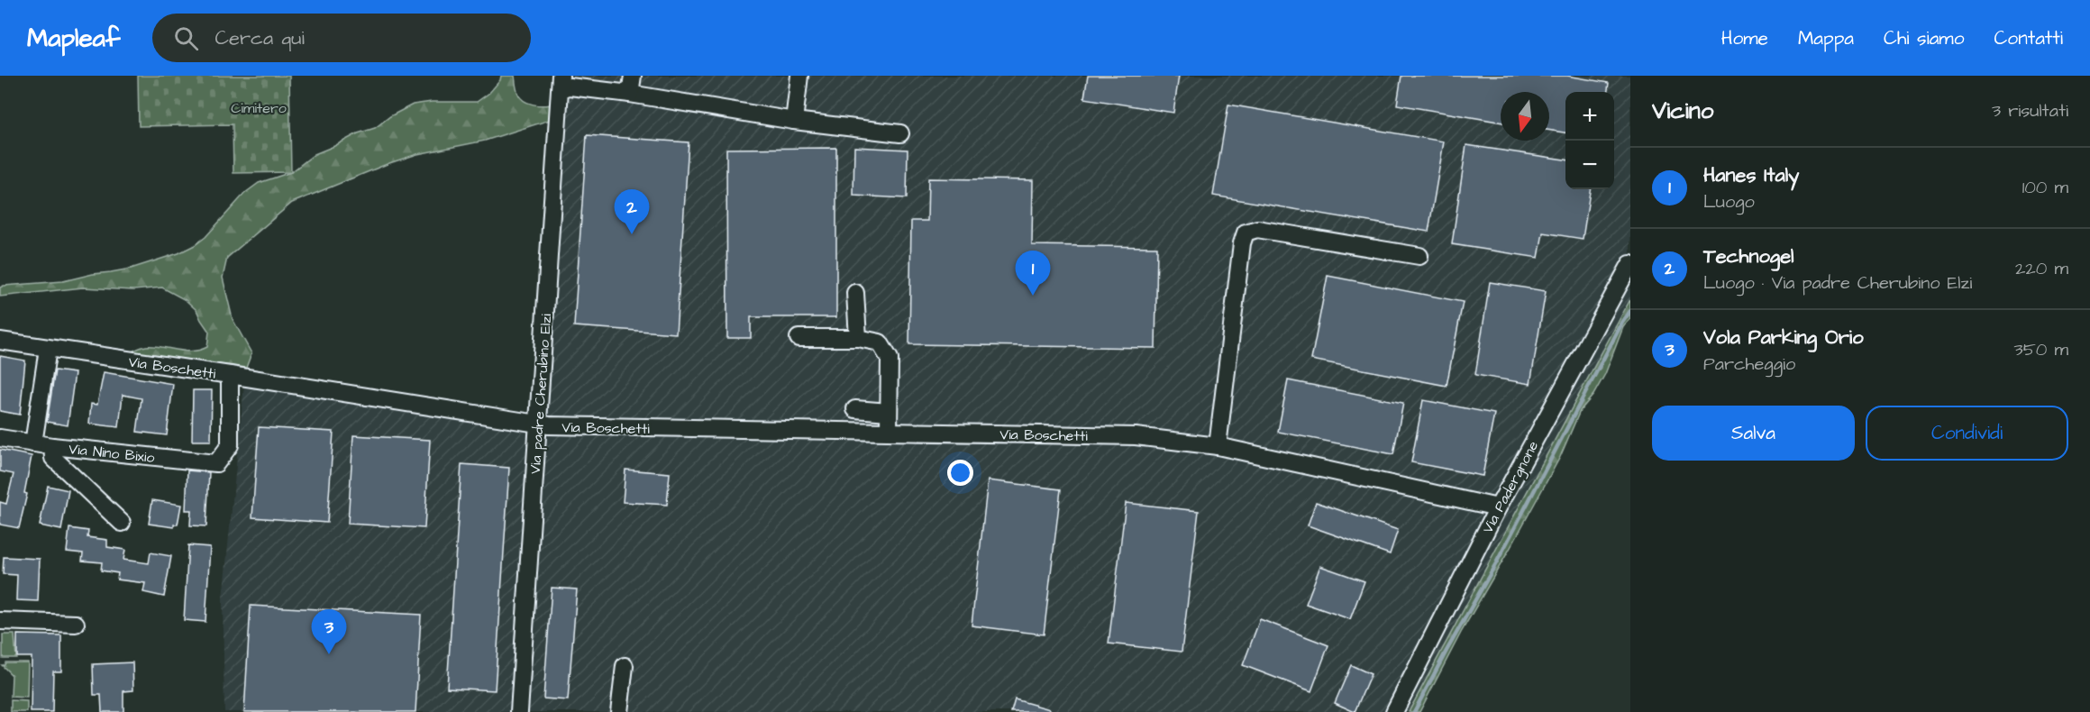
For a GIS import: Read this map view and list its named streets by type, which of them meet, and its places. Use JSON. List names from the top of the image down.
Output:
{
  "streets": {
    "street": [
      "Via Boschetti",
      "Via padre Cherubino Elzi",
      "Via Nino Bixio",
      "Via Padergnone"
    ]
  },
  "crossings": [
    ["Via Boschetti", "Via padre Cherubino Elzi"],
    ["Via Boschetti", "Via Nino Bixio"],
    ["Via Boschetti", "Via Padergnone"]
  ],
  "parks": ["Cimitero"],
  "north": "bottom",
  "page": {
    "header": "Mapleaf",
    "search": "Cerca qui",
    "nav": [
      "Home",
      "Mappa",
      "Chi siamo",
      "Contatti"
    ],
    "heading": ["Vicino", "3 risultati"],
    "map_buttons": ["+", "−"],
    "list": [
      {
        "mark": "1",
        "name": "Hanes Italy",
        "note": "Luogo",
        "value": "100 m"
      },
      {
        "mark": "2",
        "name": "Technogel",
        "note": "Luogo · Via padre Cherubino Elzi",
        "value": "220 m"
      },
      {
        "mark": "3",
        "name": "Vola Parking Orio",
        "note": "Parcheggio",
        "value": "350 m"
      }
    ],
    "pins": ["2", "1", "3"],
    "buttons": ["Salva", "Condividi"]
  }
}
